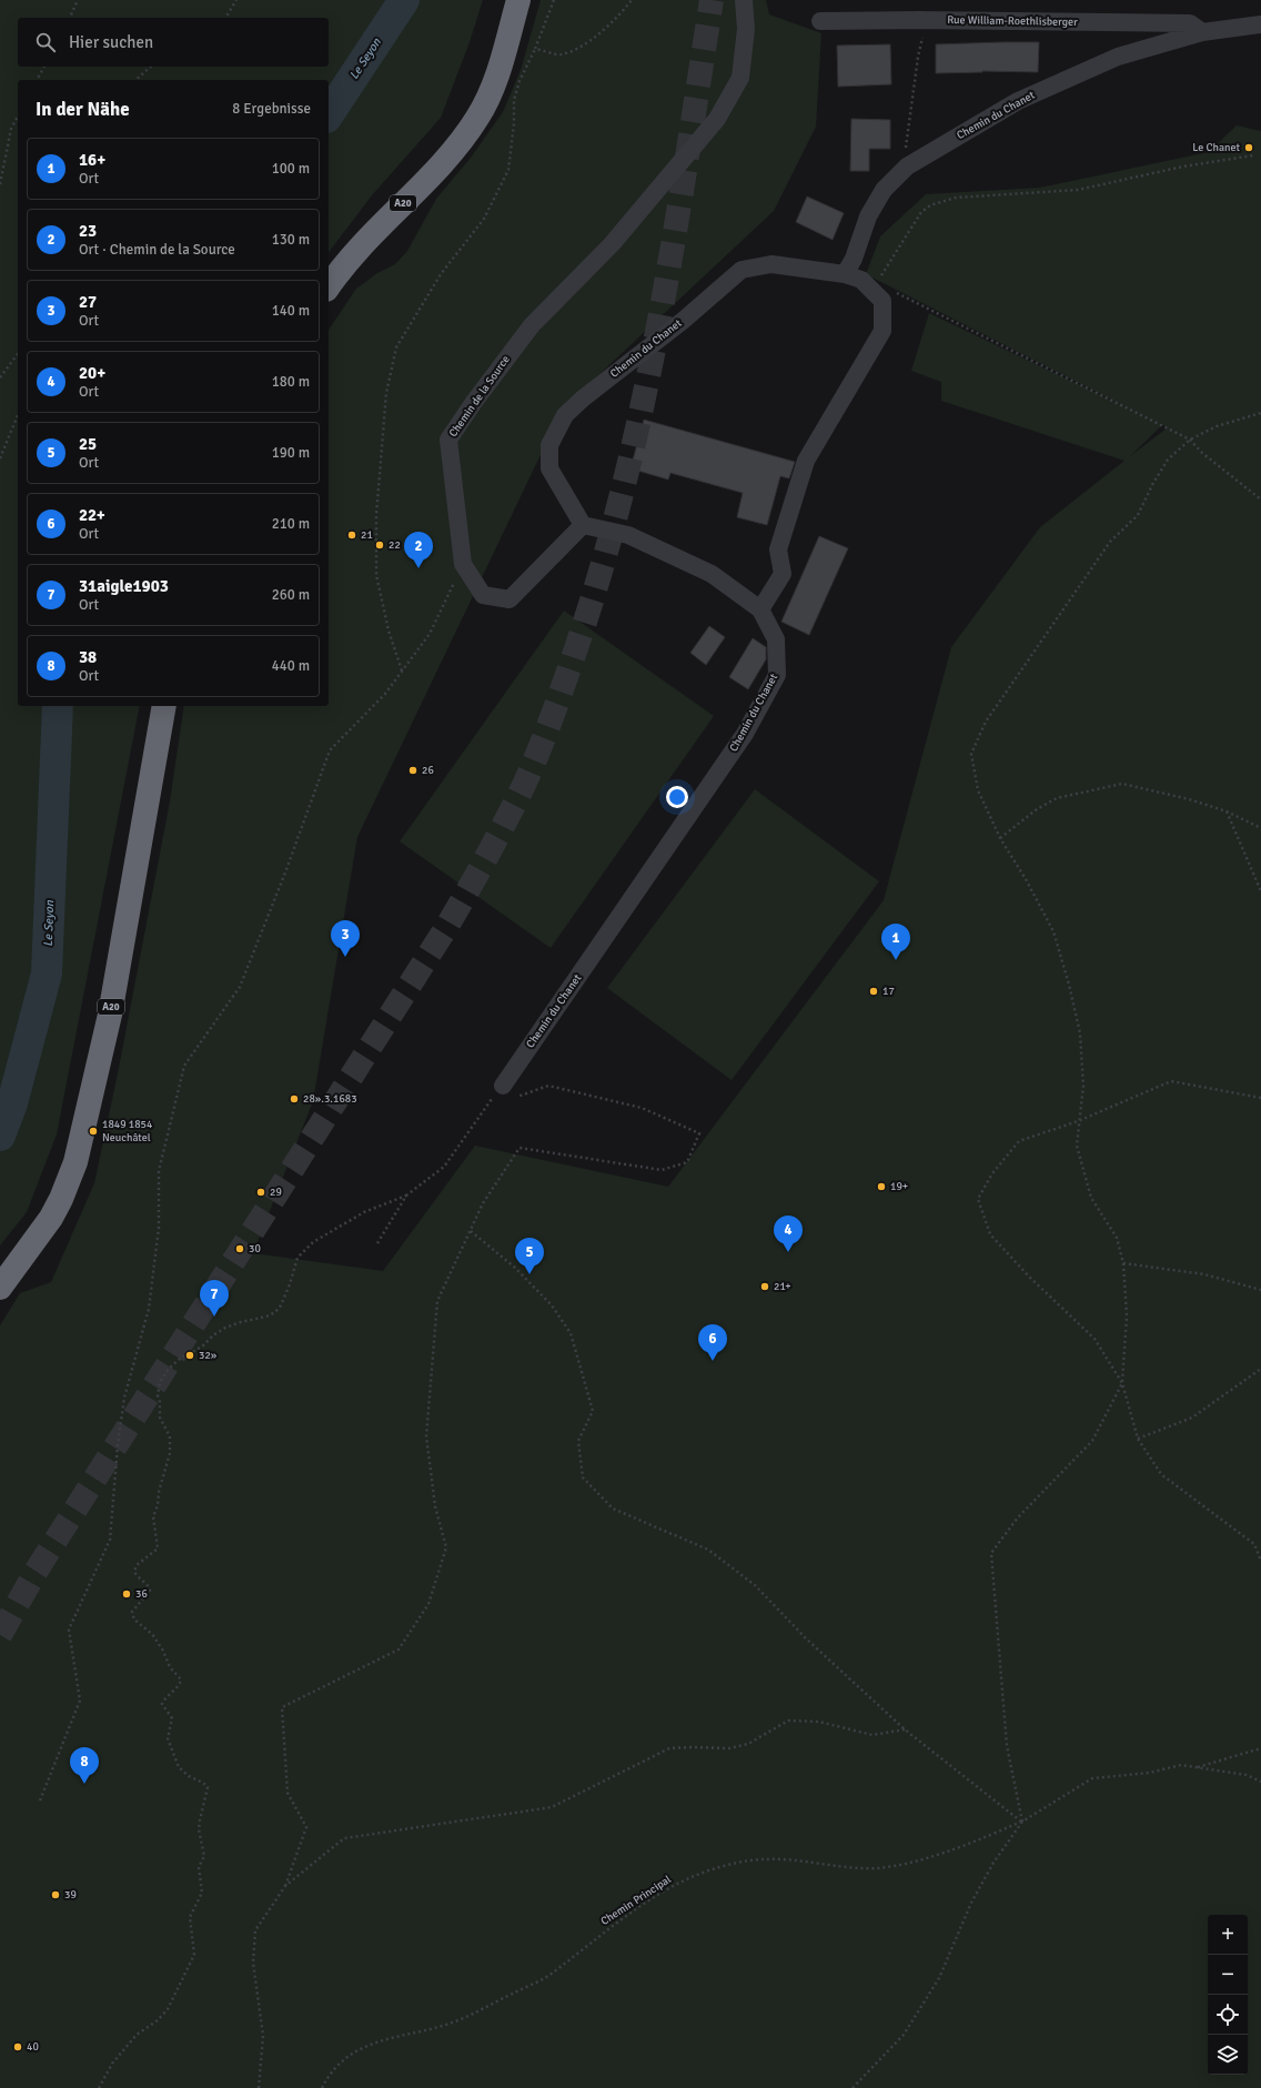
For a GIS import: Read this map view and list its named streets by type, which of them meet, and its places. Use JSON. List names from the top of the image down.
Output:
{
  "streets": {
    "highway": ["A20"],
    "street": ["Rue William-Roethlisberger", "Chemin du Chanet", "Chemin de la Source"],
    "path": ["Chemin Principal"]
  },
  "crossings": [
    ["Rue William-Roethlisberger", "Chemin du Chanet"],
    ["Chemin du Chanet", "Chemin de la Source"]
  ],
  "water": ["Le Seyon"],
  "places": [
    "Le Chanet",
    "21",
    "22",
    "26",
    "17",
    "28».3.1683",
    "1849 1854 Neuchâtel",
    "19+",
    "29",
    "30",
    "21+",
    "32»",
    "36",
    "39",
    "40"
  ],
  "page": {
    "search": "Hier suchen",
    "heading": ["In der Nähe", "8 Ergebnisse"],
    "list": [
      {
        "mark": "1",
        "name": "16+",
        "note": "Ort",
        "value": "100 m"
      },
      {
        "mark": "2",
        "name": "23",
        "note": "Ort · Chemin de la Source",
        "value": "130 m"
      },
      {
        "mark": "3",
        "name": "27",
        "note": "Ort",
        "value": "140 m"
      },
      {
        "mark": "4",
        "name": "20+",
        "note": "Ort",
        "value": "180 m"
      },
      {
        "mark": "5",
        "name": "25",
        "note": "Ort",
        "value": "190 m"
      },
      {
        "mark": "6",
        "name": "22+",
        "note": "Ort",
        "value": "210 m"
      },
      {
        "mark": "7",
        "name": "31aigle1903",
        "note": "Ort",
        "value": "260 m"
      },
      {
        "mark": "8",
        "name": "38",
        "note": "Ort",
        "value": "440 m"
      }
    ],
    "pins": [
      "2",
      "3",
      "1",
      "4",
      "5",
      "7",
      "6",
      "8"
    ],
    "map_buttons": ["+", "−"]
  }
}
